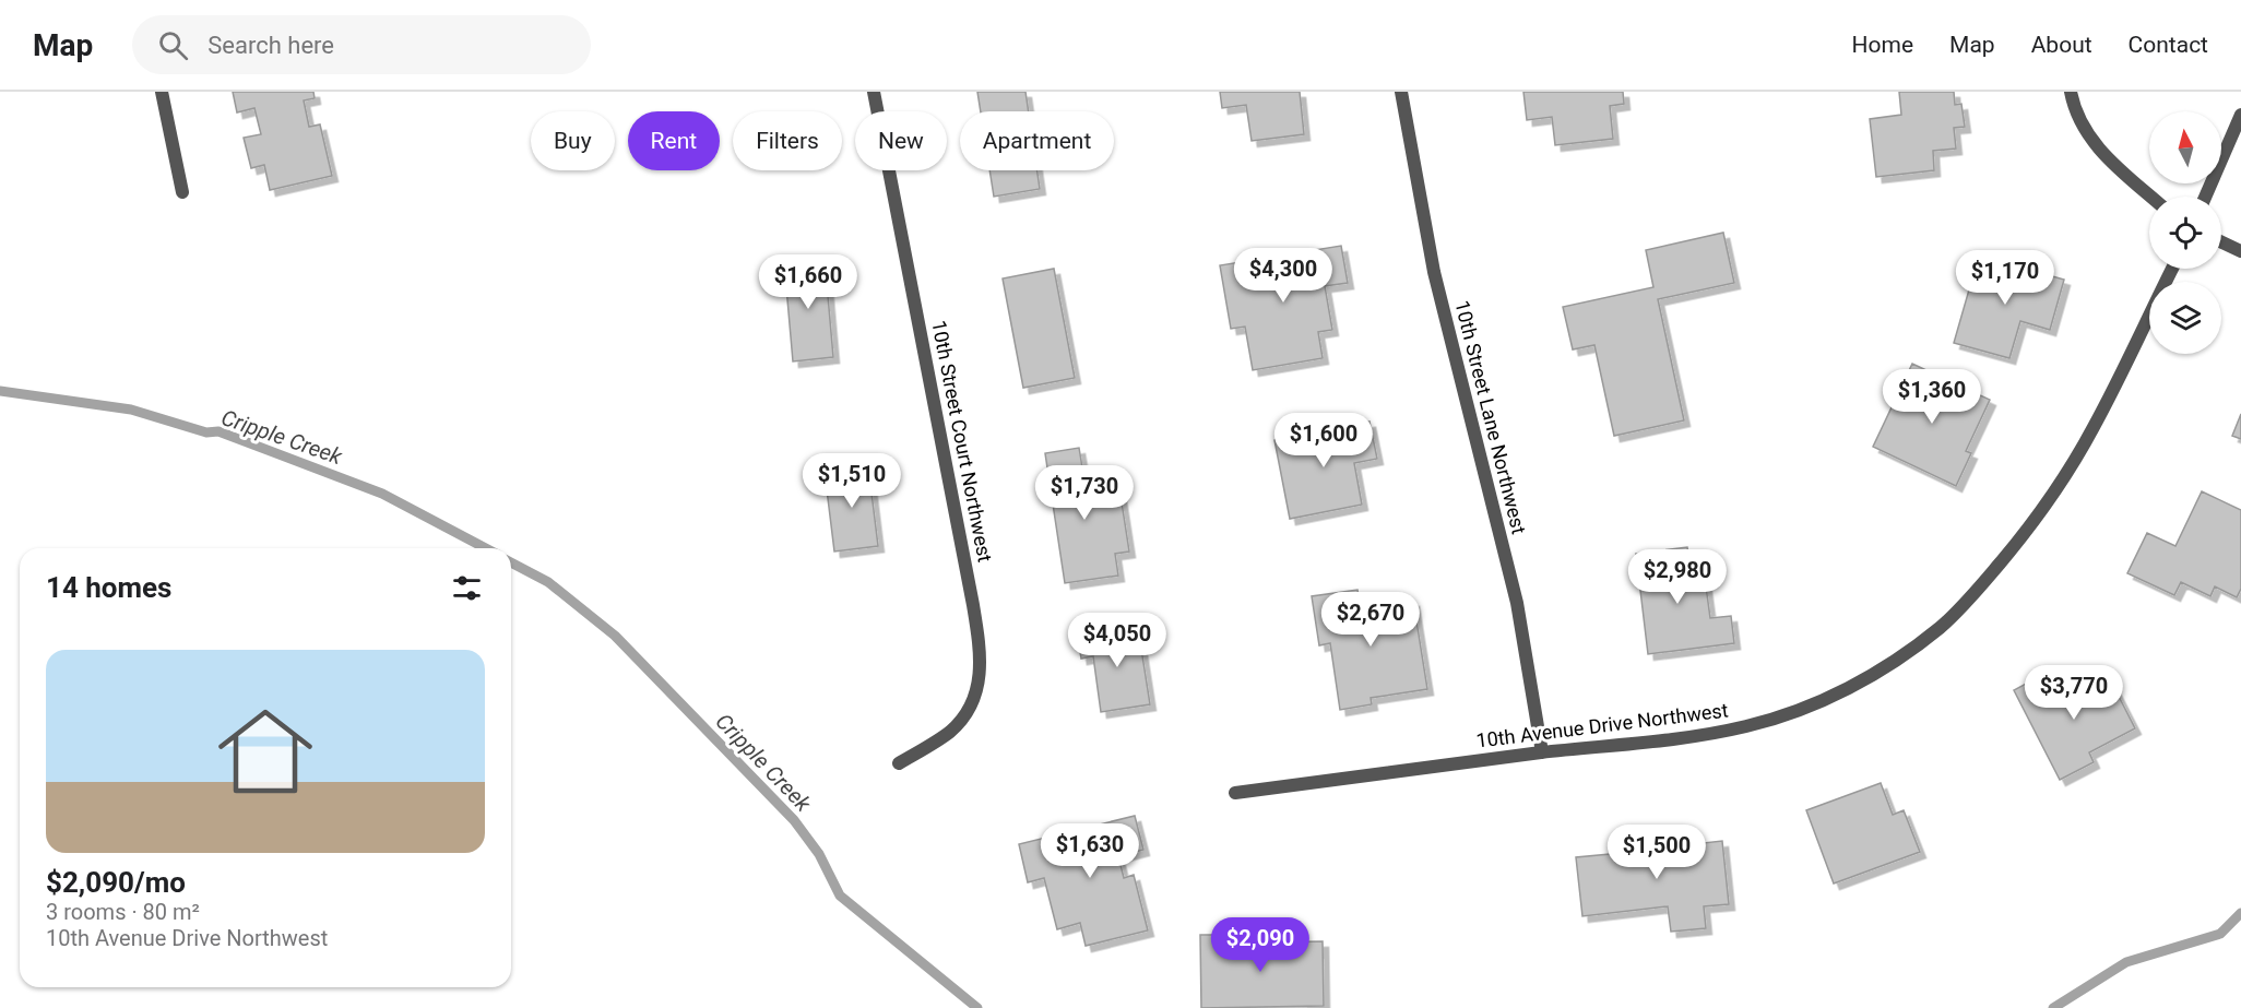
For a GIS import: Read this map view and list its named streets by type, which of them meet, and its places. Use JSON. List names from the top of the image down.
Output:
{
  "streets": {
    "street": ["10th Street Lane Northwest", "10th Street Court Northwest", "10th Avenue Drive Northwest"]
  },
  "crossings": [
    ["10th Street Lane Northwest", "10th Avenue Drive Northwest"]
  ],
  "water": ["Cripple Creek"],
  "north": "top",
  "page": {
    "header": "Map",
    "search": "Search here",
    "nav": [
      "Home",
      "Map",
      "About",
      "Contact"
    ],
    "chip": [
      "Buy",
      "Rent",
      "Filters",
      "New",
      "Apartment"
    ],
    "price": [
      "$4,300",
      "$1,170",
      "$1,660",
      "$1,360",
      "$1,600",
      "$1,510",
      "$1,730",
      "$2,980",
      "$2,670",
      "$4,050",
      "$3,770",
      "$1,630",
      "$1,500",
      "$2,090"
    ],
    "heading": "14 homes",
    "list": [
      {
        "name": "$2,090/mo",
        "note": "3 rooms · 80 m² · 10th Avenue Drive Northwest"
      }
    ]
  }
}
